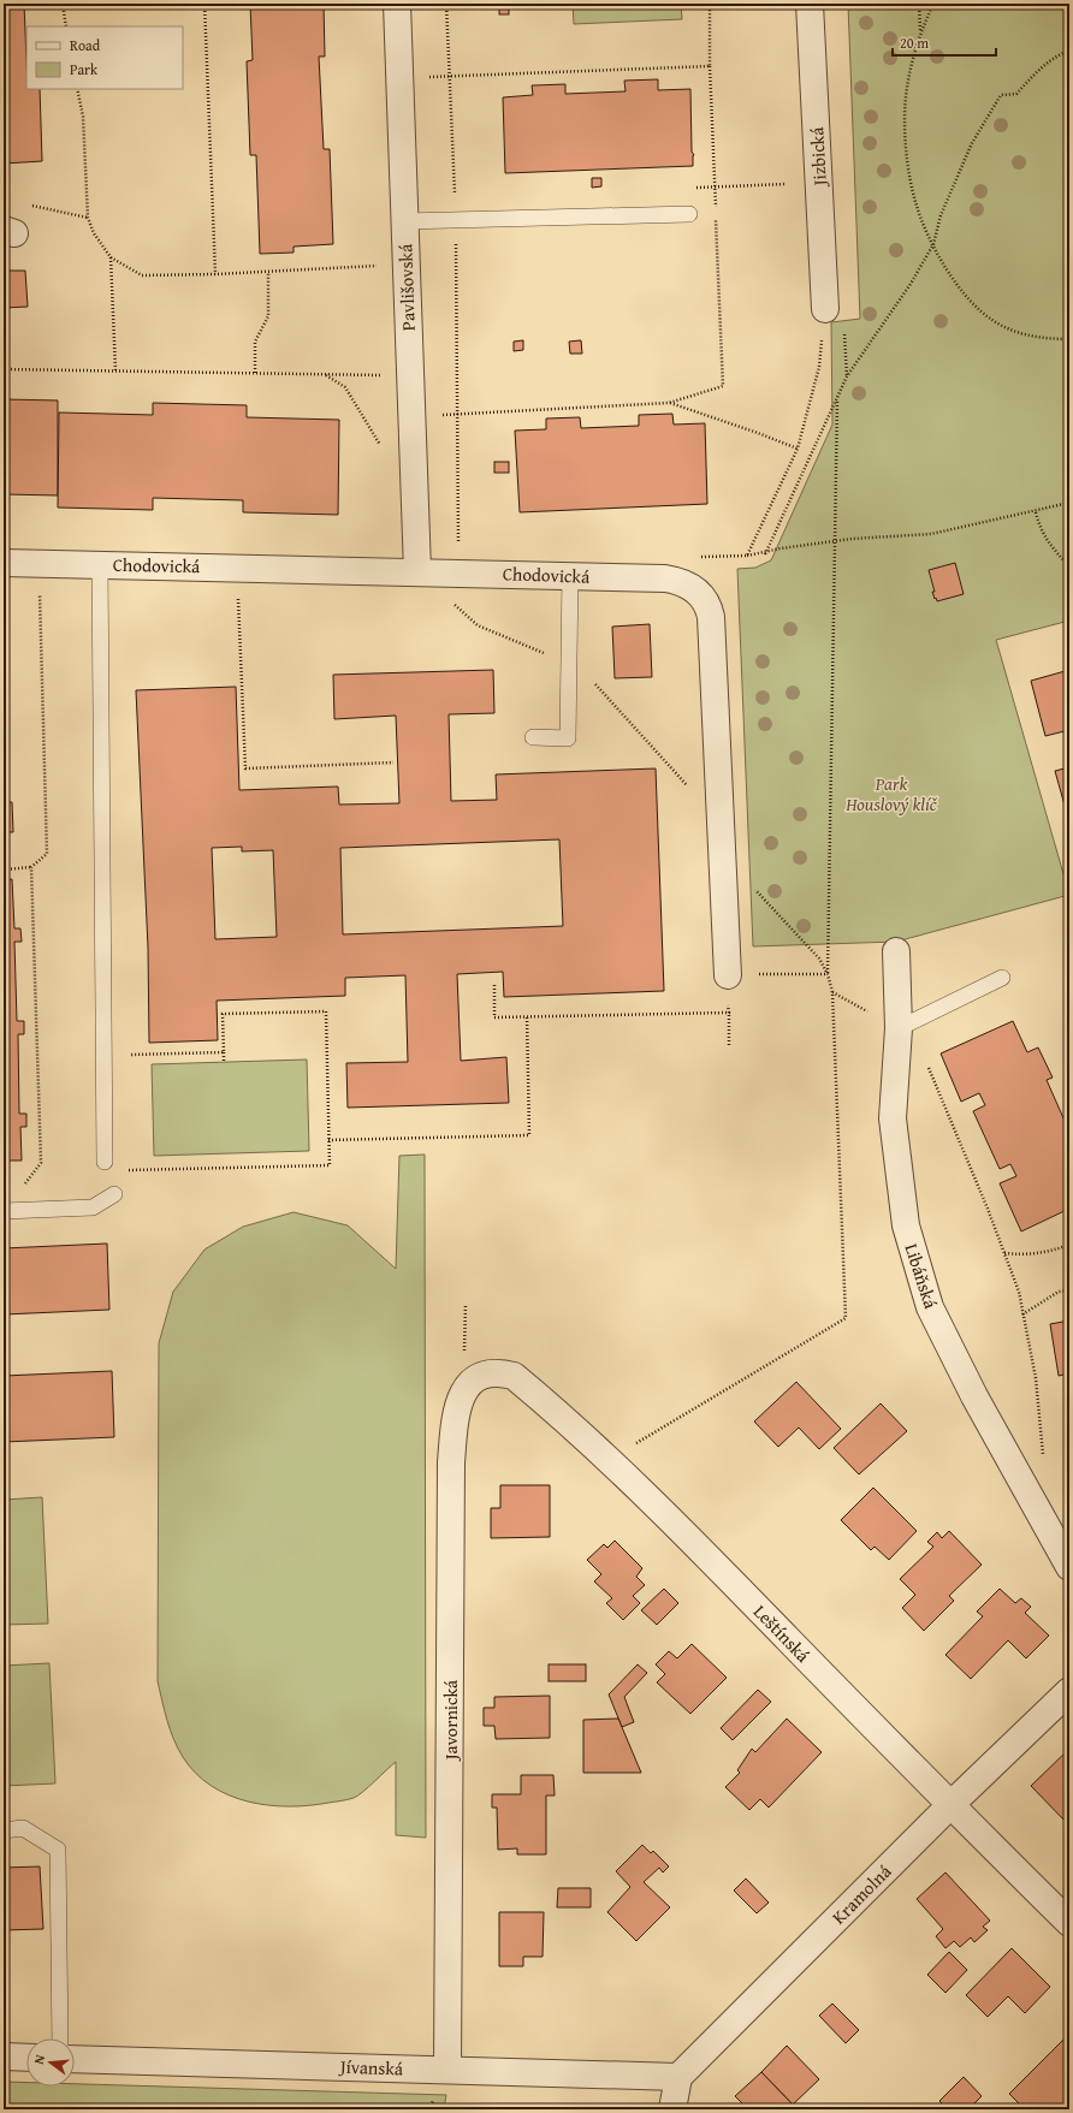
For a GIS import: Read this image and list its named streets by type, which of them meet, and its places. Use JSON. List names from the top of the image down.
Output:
{
  "streets": {
    "street": [
      "Jizbická",
      "Pavlišovská",
      "Chodovická",
      "Libáňská",
      "Leštínská",
      "Javornická",
      "Kramolná",
      "Jívanská"
    ]
  },
  "crossings": [
    ["Pavlišovská", "Chodovická"],
    ["Leštínská", "Javornická"],
    ["Leštínská", "Kramolná"],
    ["Javornická", "Jívanská"],
    ["Kramolná", "Jívanská"]
  ],
  "parks": ["Park Houslový klíč"],
  "legend": ["Road", "Park"],
  "scale_bar": "20 m",
  "north": "left"
}
